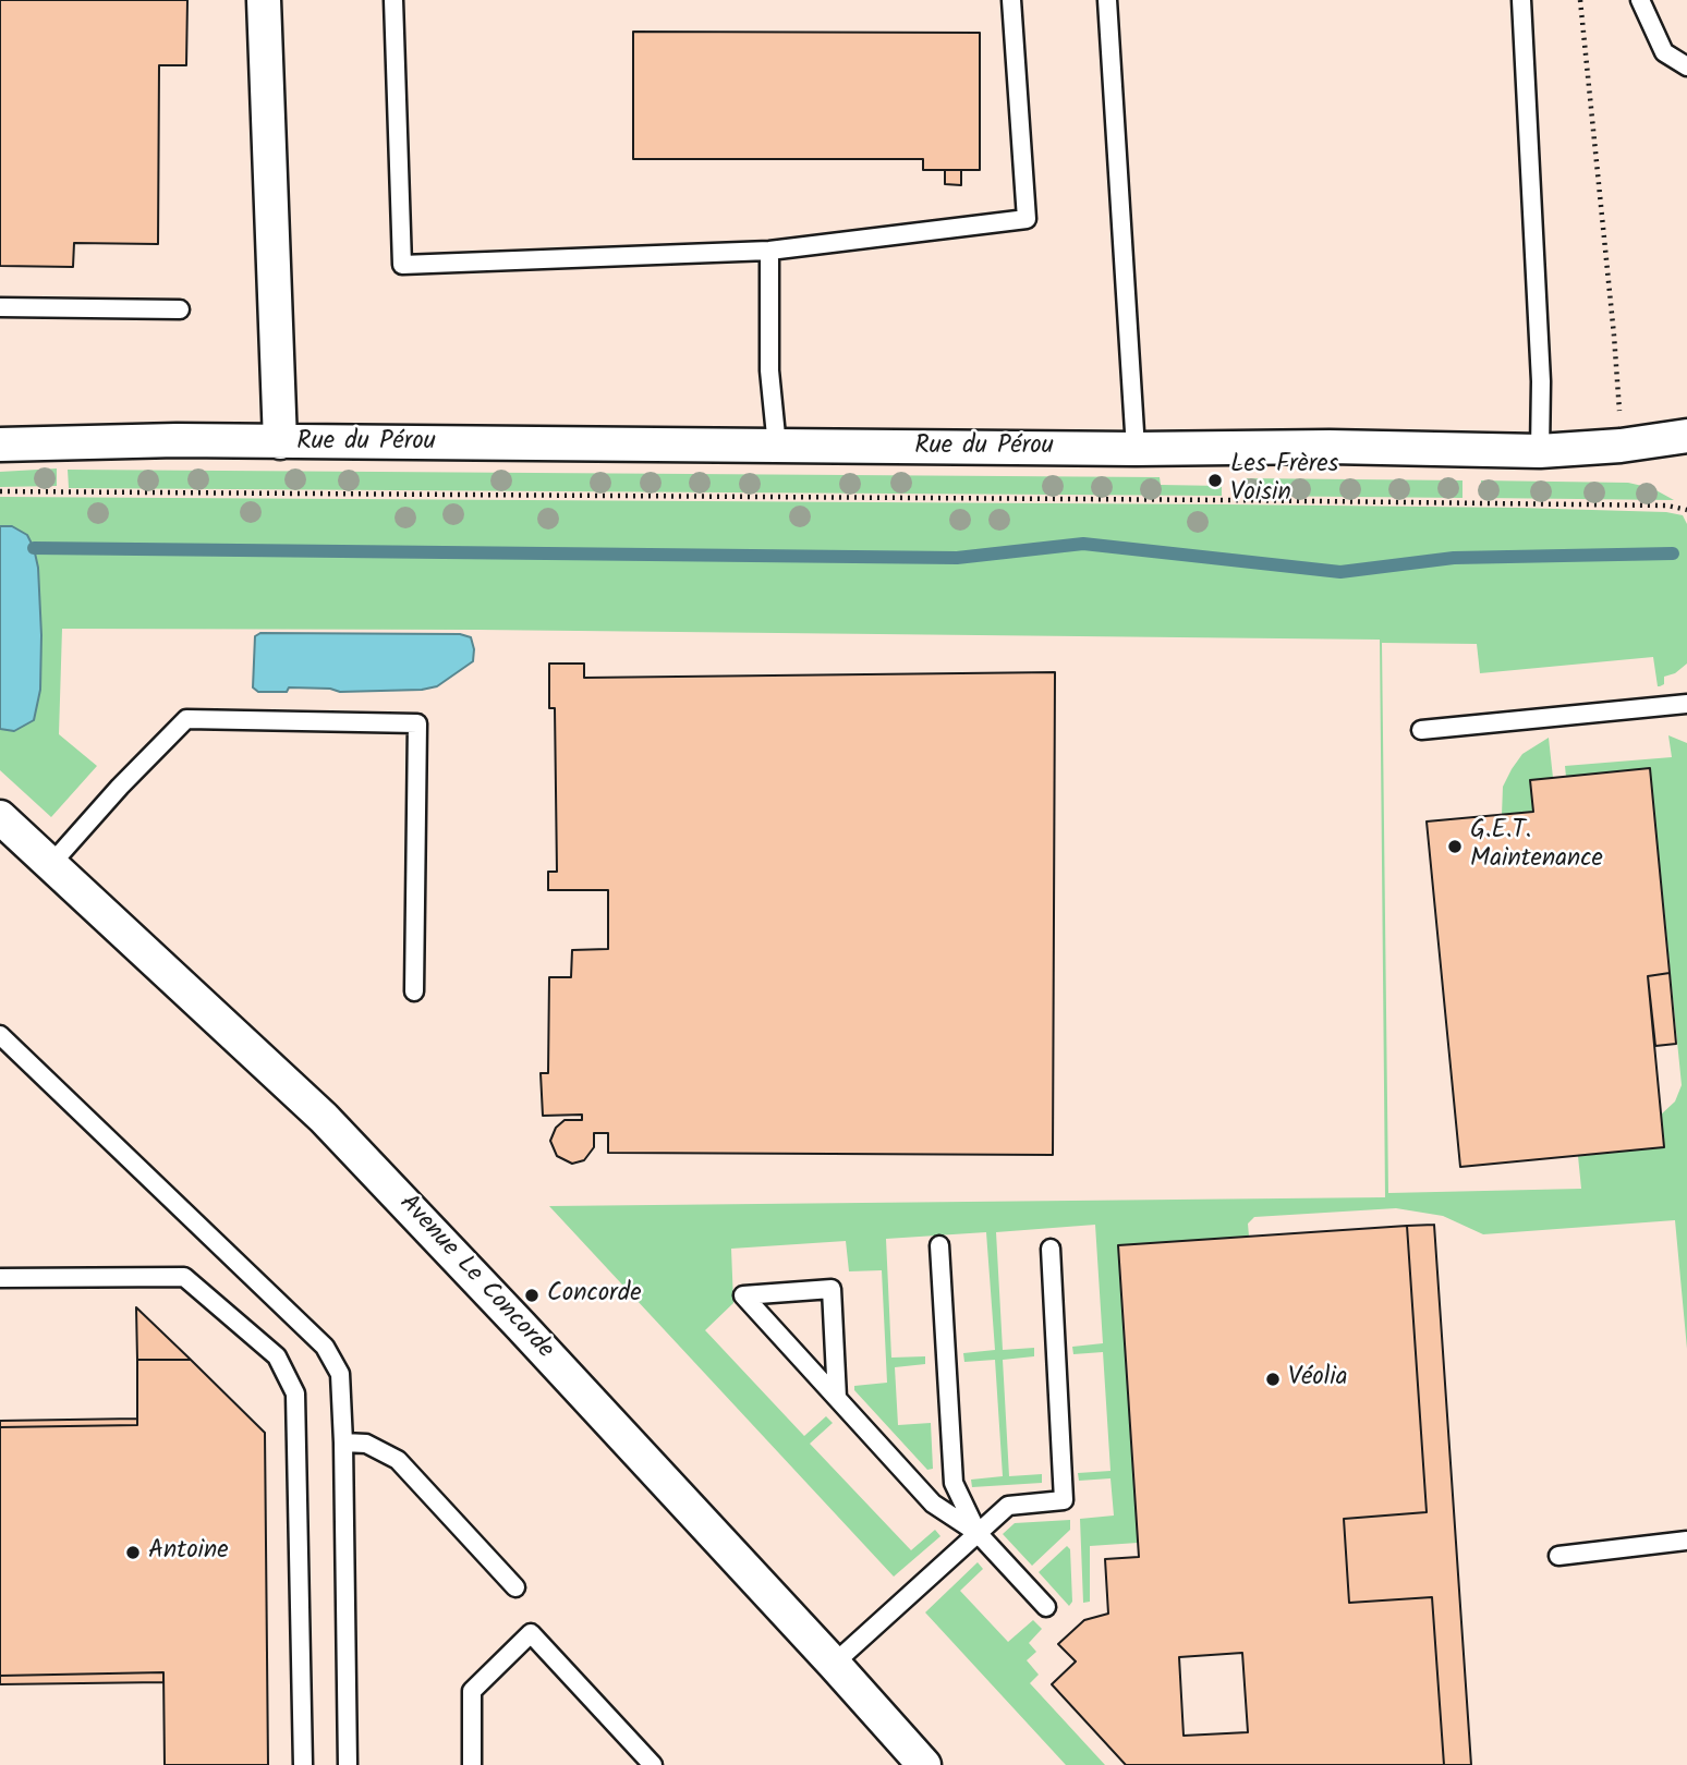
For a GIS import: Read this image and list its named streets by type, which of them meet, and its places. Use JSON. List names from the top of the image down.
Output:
{
  "streets": {
    "street": ["Rue du Pérou", "Avenue Le Concorde"]
  },
  "places": [
    "Les Frères Voisin",
    "G.E.T. Maintenance",
    "Concorde",
    "Véolia",
    "Antoine"
  ]
}
